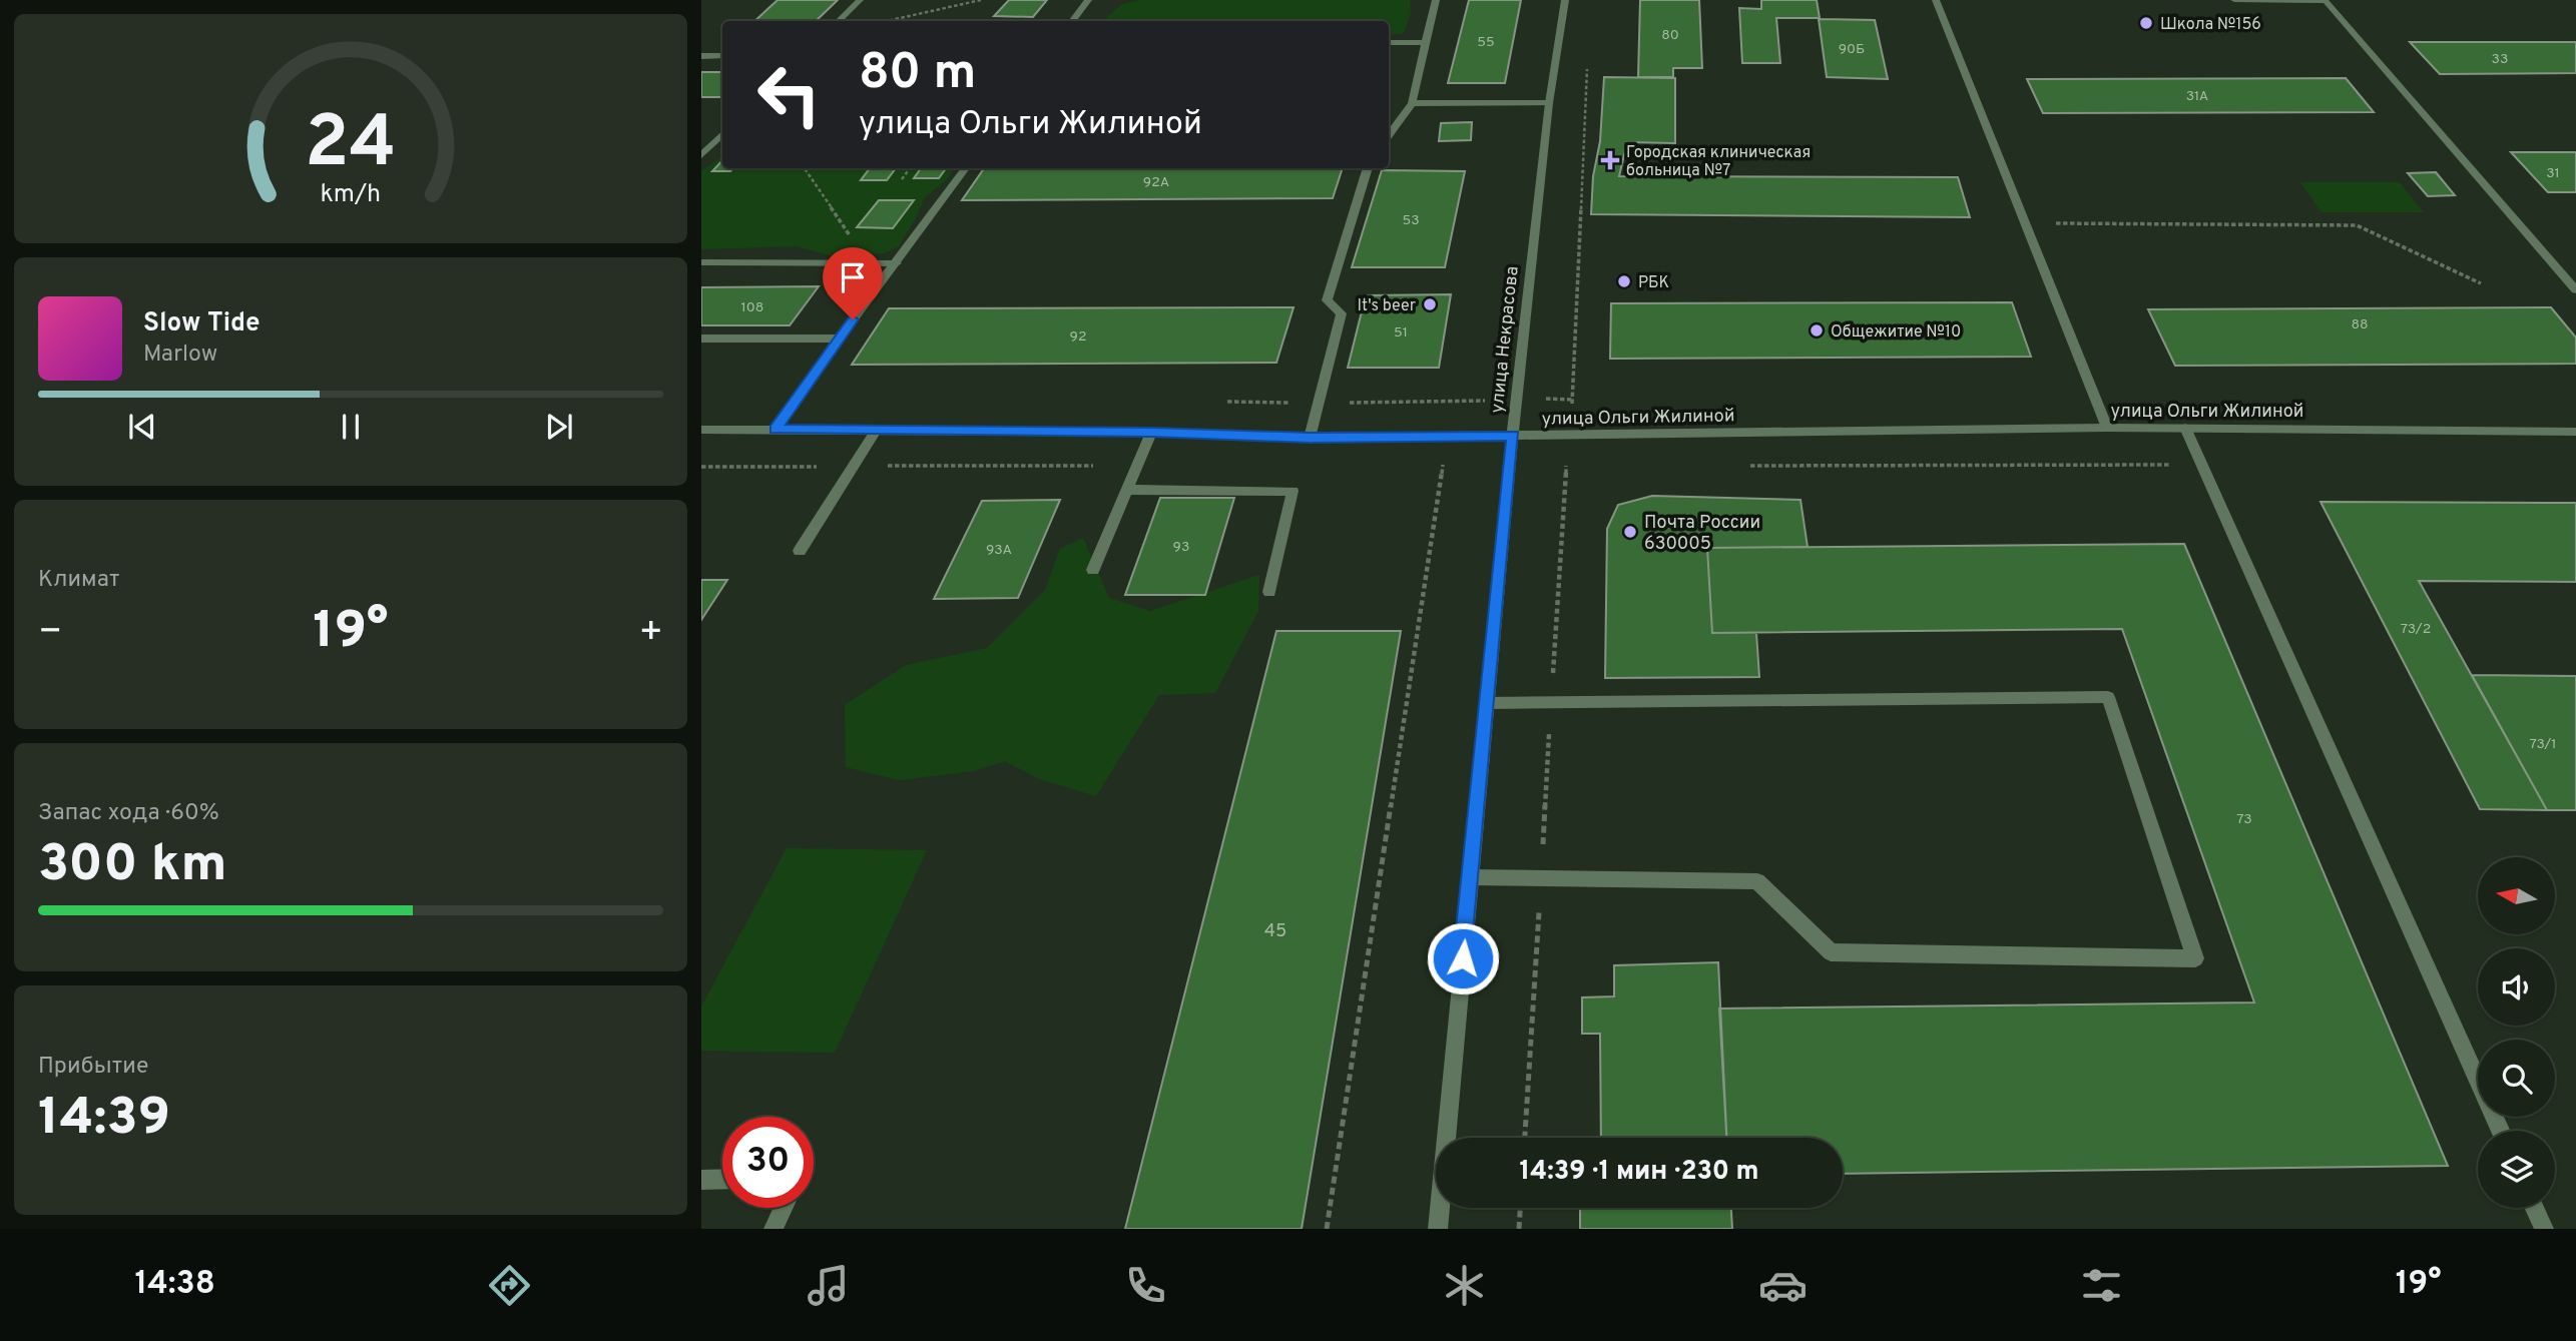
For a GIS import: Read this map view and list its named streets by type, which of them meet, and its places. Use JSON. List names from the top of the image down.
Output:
{
  "streets": {
    "street": ["улица Некрасова", "улица Ольги Жилиной"]
  },
  "crossings": [
    ["улица Некрасова", "улица Ольги Жилиной"]
  ],
  "places": {
    "other": [
      "Школа №156",
      "РБК",
      "It's beer",
      "Общежитие №10",
      "Почта России 630005"
    ],
    "health": ["Городская клиническая больница №7"]
  },
  "house_numbers": [
    "80",
    "55",
    "90Б",
    "33",
    "31А",
    "31",
    "92А",
    "53",
    "108",
    "88",
    "51",
    "92",
    "93",
    "93А",
    "73/2",
    "73/1",
    "73",
    "45"
  ],
  "north": "left",
  "page": {
    "turn": ["80 m", "улица Ольги Жилиной"],
    "song": ["Slow Tide", "Marlow"],
    "tile": [
      "Климат",
      ["Запас хода · 60%", "300 km"],
      ["Прибытие", "14:39"]
    ],
    "heat": ["−", "19°", "+"],
    "limit": "30",
    "trip": "14:39 · 1 мин · 230 m",
    "tabs": ["14:38", "19°"],
    "gauge": ["24", "km/h"]
  }
}
